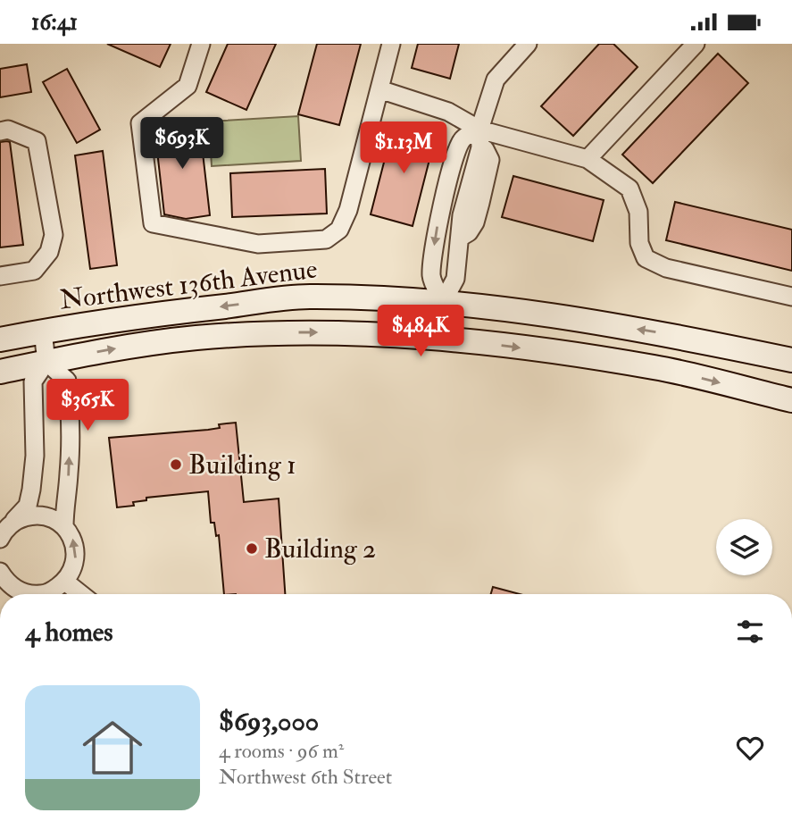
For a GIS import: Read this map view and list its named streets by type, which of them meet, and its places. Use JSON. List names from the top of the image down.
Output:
{
  "streets": {
    "street": ["Northwest 136th Avenue"]
  },
  "places": ["Building 1", "Building 2"],
  "page": {
    "status": "16:41",
    "price": [
      "$693K",
      "$1.13M",
      "$484K",
      "$365K"
    ],
    "heading": "4 homes",
    "list": [
      {
        "name": "$693,000",
        "note": "4 rooms · 96 m² · Northwest 6th Street"
      }
    ]
  }
}
